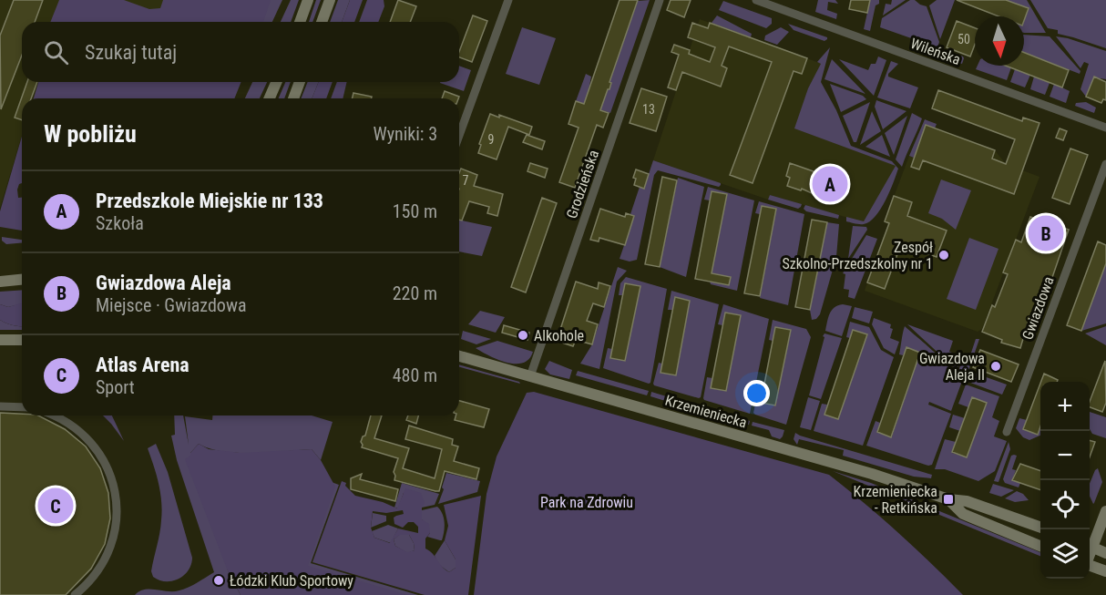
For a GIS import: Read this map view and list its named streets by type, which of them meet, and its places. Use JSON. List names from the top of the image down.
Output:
{
  "streets": {
    "main road": ["Krzemieniecka"],
    "street": ["Wileńska", "Grodzieńska", "Gwiazdowa"]
  },
  "crossings": [
    ["Grodzieńska", "Krzemieniecka"]
  ],
  "parks": ["Park na Zdrowiu"],
  "places": {
    "other": [
      "Zespół Szkolno-Przedszkolny nr 1",
      "Alkohole",
      "Gwiazdowa Aleja II",
      "Łódzki Klub Sportowy"
    ],
    "transit": ["Krzemieniecka - Retkińska"]
  },
  "house_numbers": [
    "50",
    "13",
    "9",
    "7"
  ],
  "north": "bottom",
  "page": {
    "search": "Szukaj tutaj",
    "heading": ["W pobliżu", "Wyniki: 3"],
    "pins": ["A", "B", "C"],
    "list": [
      {
        "mark": "A",
        "name": "Przedszkole Miejskie nr 133",
        "note": "Szkoła",
        "value": "150 m"
      },
      {
        "mark": "B",
        "name": "Gwiazdowa Aleja",
        "note": "Miejsce · Gwiazdowa",
        "value": "220 m"
      },
      {
        "mark": "C",
        "name": "Atlas Arena",
        "note": "Sport",
        "value": "480 m"
      }
    ],
    "map_buttons": ["+", "−"]
  }
}
